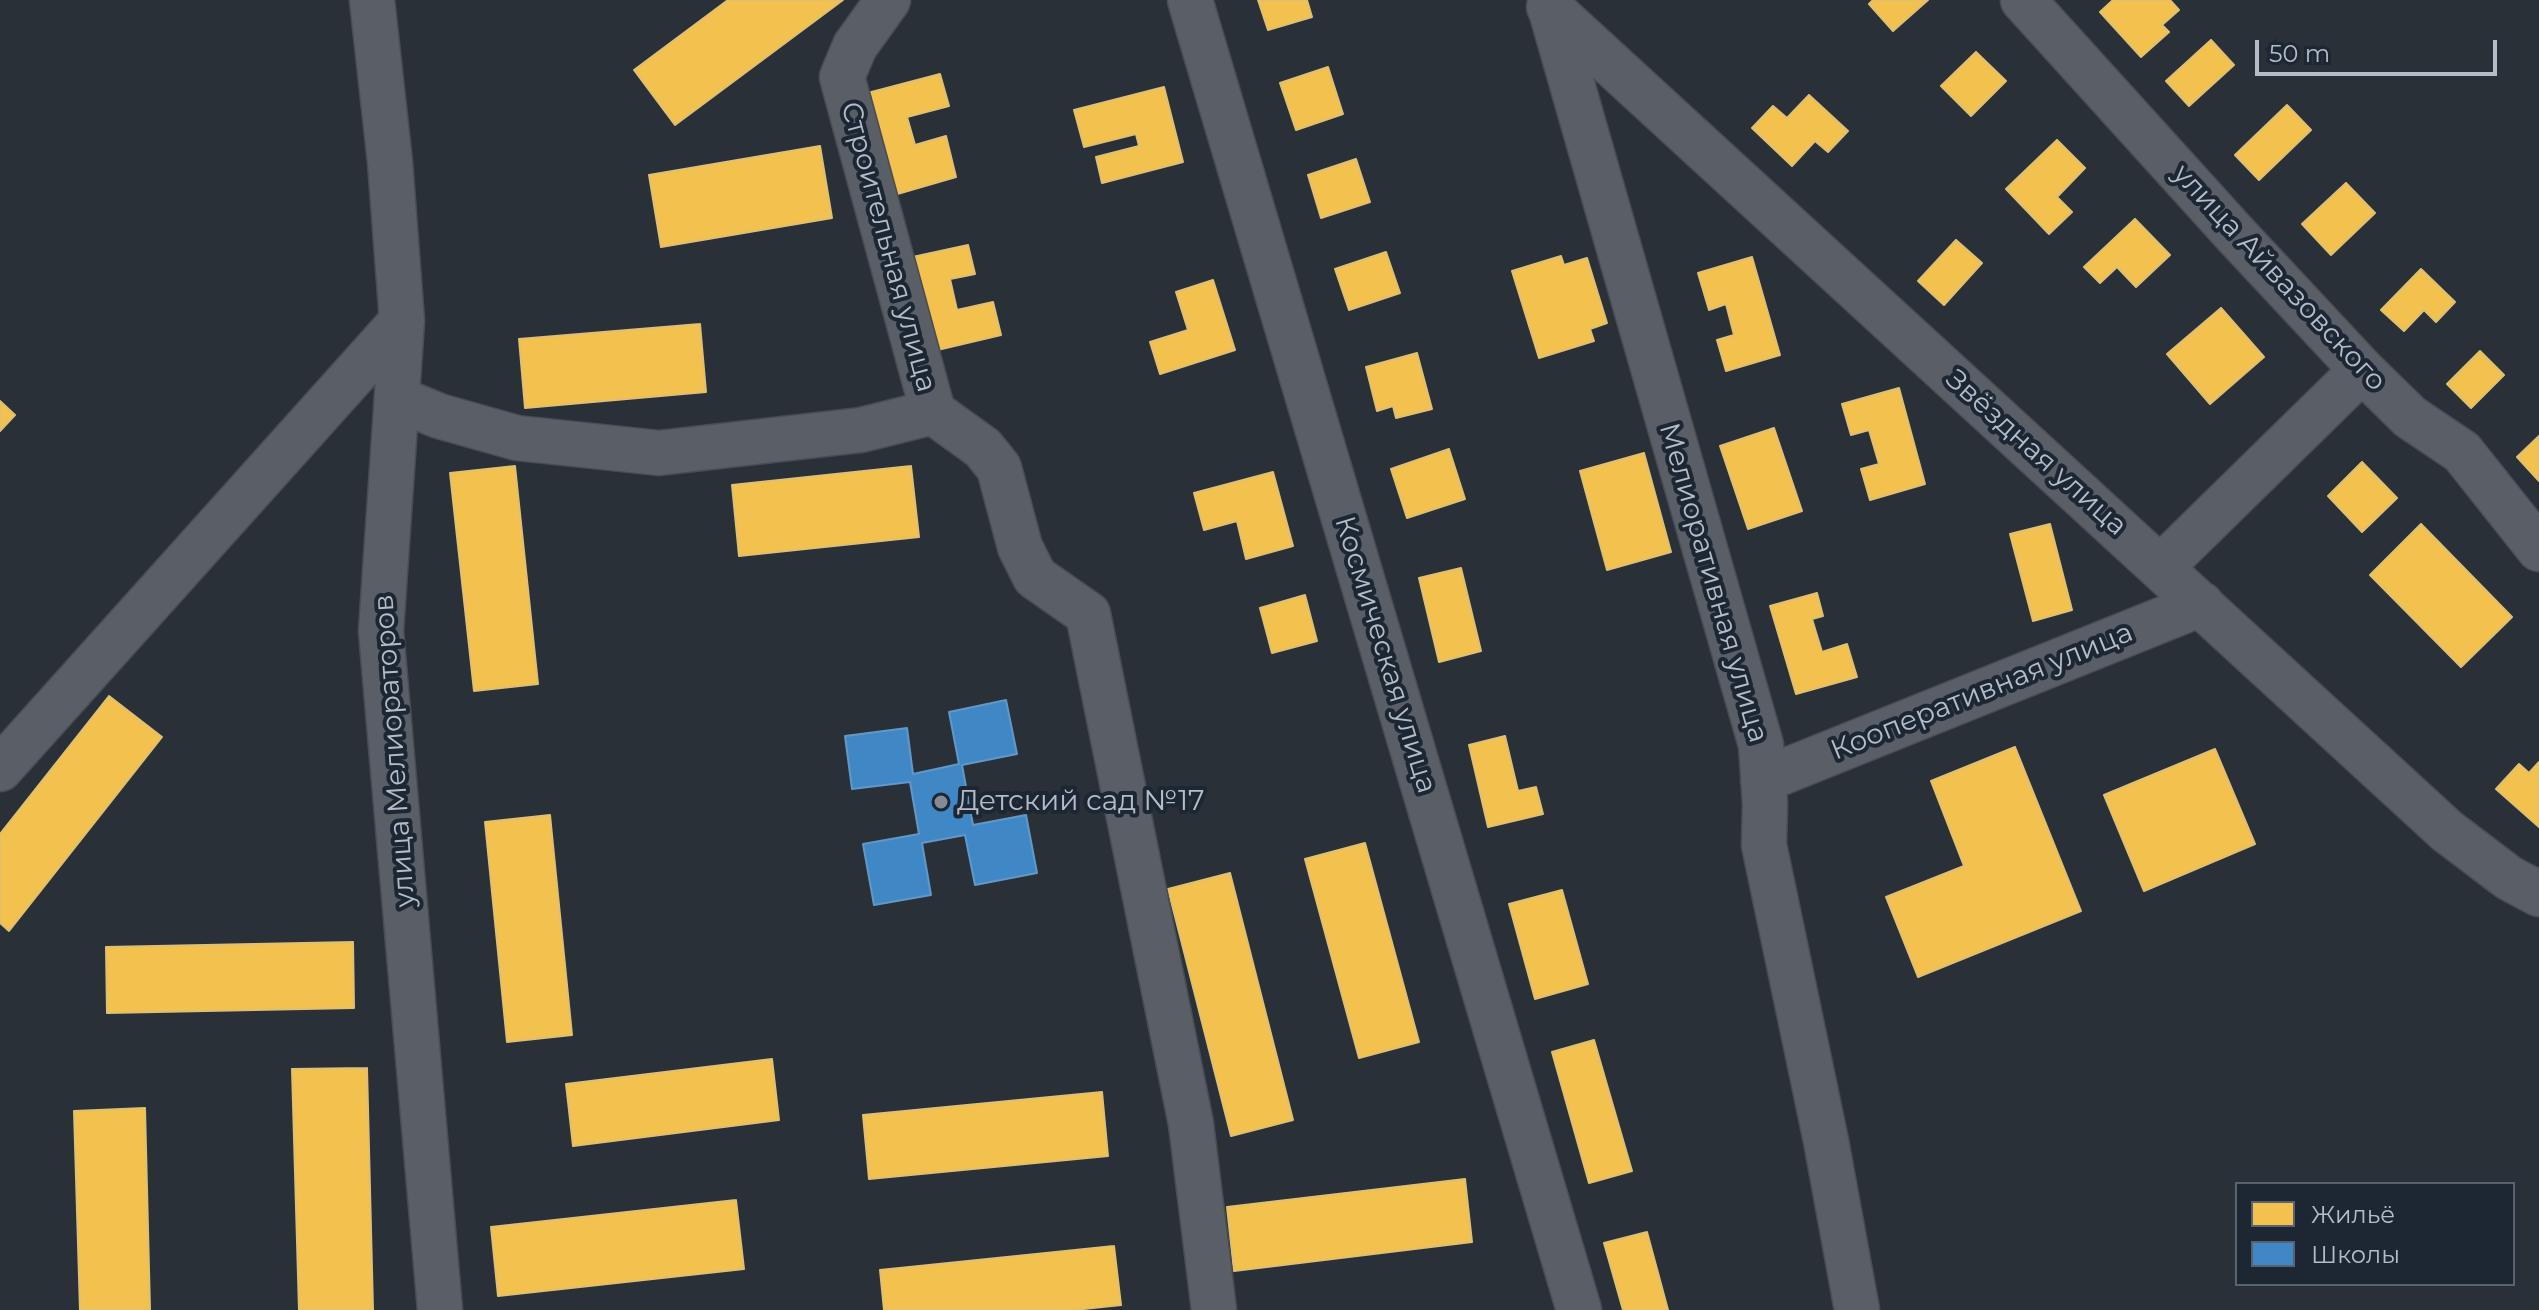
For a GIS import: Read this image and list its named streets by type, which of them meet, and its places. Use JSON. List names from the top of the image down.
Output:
{
  "streets": {
    "street": [
      "Строительная улица",
      "улица Айвазовского",
      "Звёздная улица",
      "Мелиоративная улица",
      "Космическая улица",
      "Кооперативная улица",
      "улица Мелиораторов"
    ]
  },
  "crossings": [
    ["Звёздная улица", "Мелиоративная улица"],
    ["Звёздная улица", "Кооперативная улица"],
    ["Мелиоративная улица", "Кооперативная улица"]
  ],
  "places": ["Детский сад №17"],
  "legend": ["Жильё", "Школы"],
  "scale_bar": "50 m"
}
